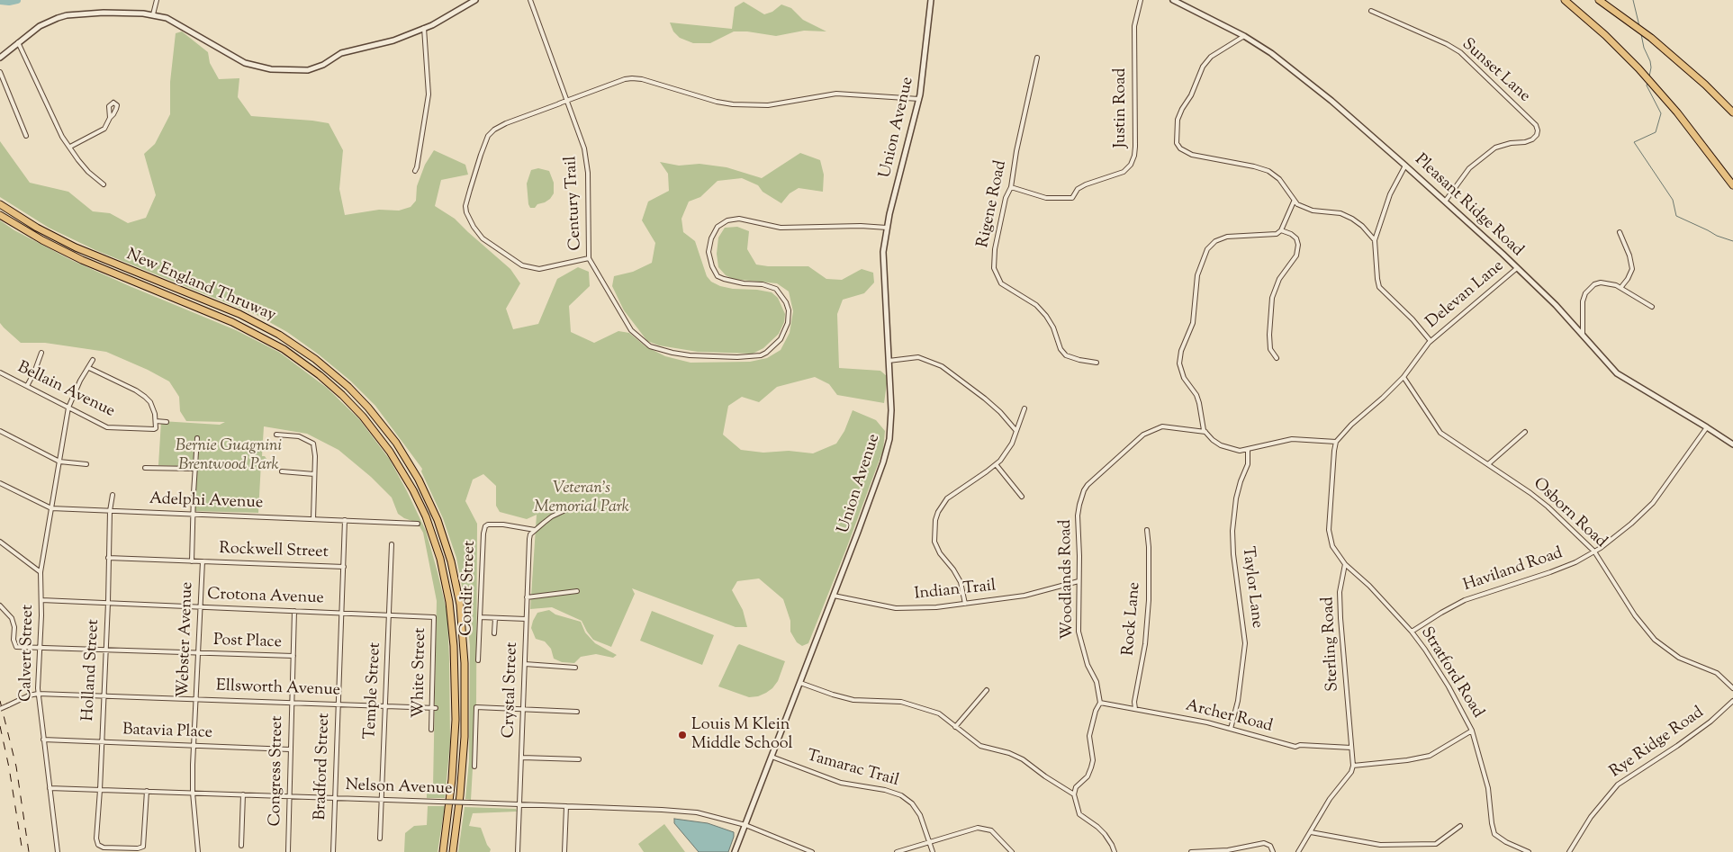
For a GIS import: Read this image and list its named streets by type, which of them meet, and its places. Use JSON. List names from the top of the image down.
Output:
{
  "streets": {
    "highway": ["New England Thruway"],
    "street": [
      "Sunset Lane",
      "Justin Road",
      "Union Avenue",
      "Century Trail",
      "Rigene Road",
      "Pleasant Ridge Road",
      "Delevan Lane",
      "Bellain Avenue",
      "Adelphi Avenue",
      "Osborn Road",
      "Rockwell Street",
      "Haviland Road",
      "Woodlands Road",
      "Taylor Lane",
      "Condit Street",
      "Indian Trail",
      "Crotona Avenue",
      "Rock Lane",
      "Webster Avenue",
      "Post Place",
      "Sterling Road",
      "Calvert Street",
      "Holland Street",
      "White Street",
      "Stratford Road",
      "Ellsworth Avenue",
      "Crystal Street",
      "Temple Street",
      "Archer Road",
      "Batavia Place",
      "Rye Ridge Road",
      "Bradford Street",
      "Tamarac Trail",
      "Congress Street",
      "Nelson Avenue"
    ]
  },
  "crossings": [
    ["Sunset Lane", "Pleasant Ridge Road"],
    ["Justin Road", "Rigene Road"],
    ["Union Avenue", "Century Trail"],
    ["Union Avenue", "Indian Trail"],
    ["Union Avenue", "Tamarac Trail"],
    ["Union Avenue", "Nelson Avenue"],
    ["Pleasant Ridge Road", "Delevan Lane"],
    ["Pleasant Ridge Road", "Haviland Road"],
    ["Bellain Avenue", "Calvert Street"],
    ["Adelphi Avenue", "Webster Avenue"],
    ["Adelphi Avenue", "Calvert Street"],
    ["Adelphi Avenue", "Holland Street"],
    ["Adelphi Avenue", "Bradford Street"],
    ["Osborn Road", "Haviland Road"],
    ["Rockwell Street", "Webster Avenue"],
    ["Rockwell Street", "Bradford Street"],
    ["Haviland Road", "Stratford Road"],
    ["Woodlands Road", "Indian Trail"],
    ["Woodlands Road", "Archer Road"],
    ["Taylor Lane", "Archer Road"],
    ["Condit Street", "Crystal Street"],
    ["Crotona Avenue", "Webster Avenue"],
    ["Crotona Avenue", "Calvert Street"],
    ["Crotona Avenue", "Holland Street"],
    ["Crotona Avenue", "White Street"],
    ["Crotona Avenue", "Temple Street"],
    ["Crotona Avenue", "Bradford Street"],
    ["Crotona Avenue", "Congress Street"],
    ["Rock Lane", "Archer Road"],
    ["Webster Avenue", "Post Place"],
    ["Webster Avenue", "Ellsworth Avenue"],
    ["Webster Avenue", "Batavia Place"],
    ["Webster Avenue", "Nelson Avenue"],
    ["Post Place", "Calvert Street"],
    ["Post Place", "Holland Street"],
    ["Post Place", "Congress Street"],
    ["Sterling Road", "Stratford Road"],
    ["Sterling Road", "Archer Road"],
    ["Calvert Street", "Ellsworth Avenue"],
    ["Calvert Street", "Batavia Place"],
    ["Calvert Street", "Nelson Avenue"],
    ["Holland Street", "Ellsworth Avenue"],
    ["Holland Street", "Batavia Place"],
    ["Holland Street", "Nelson Avenue"],
    ["White Street", "Ellsworth Avenue"],
    ["Ellsworth Avenue", "Temple Street"],
    ["Ellsworth Avenue", "Bradford Street"],
    ["Ellsworth Avenue", "Congress Street"],
    ["Crystal Street", "Nelson Avenue"],
    ["Temple Street", "Nelson Avenue"],
    ["Batavia Place", "Congress Street"],
    ["Bradford Street", "Nelson Avenue"],
    ["Congress Street", "Nelson Avenue"]
  ],
  "parks": ["Bernie Guagnini Brentwood Park", "Veteran's Memorial Park"],
  "places": ["Louis M Klein Middle School"]
}
